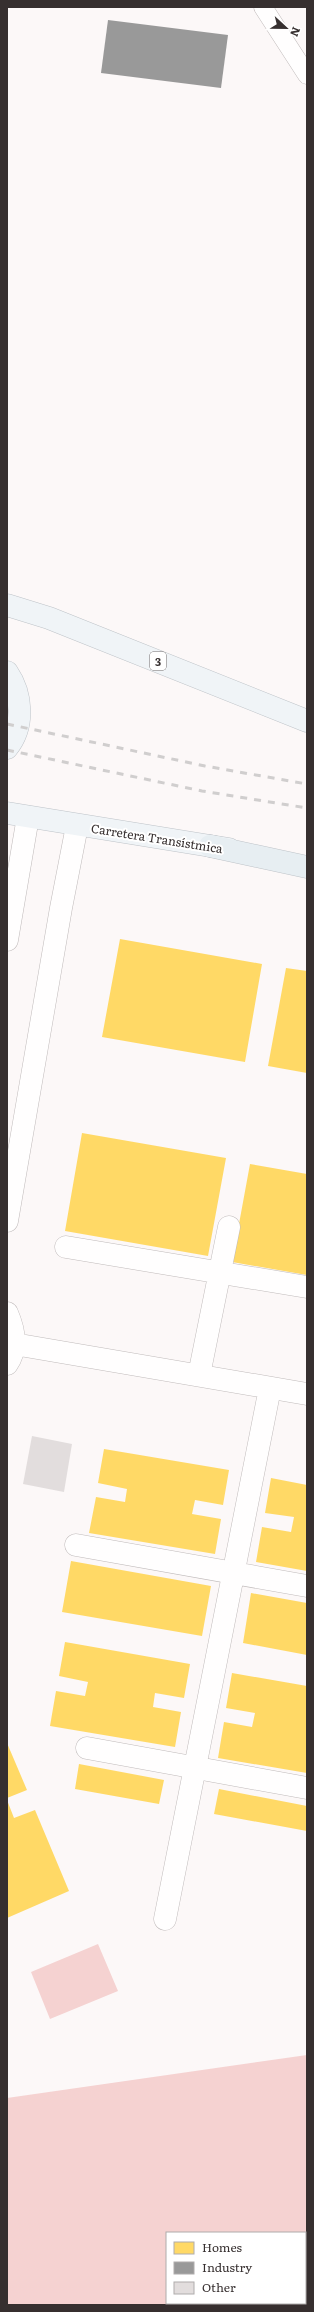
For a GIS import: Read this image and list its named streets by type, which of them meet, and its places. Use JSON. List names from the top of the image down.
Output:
{
  "streets": {
    "main road": ["3", "Carretera Transístmica"]
  },
  "legend": ["Homes", "Industry", "Other"],
  "north": "right"
}
